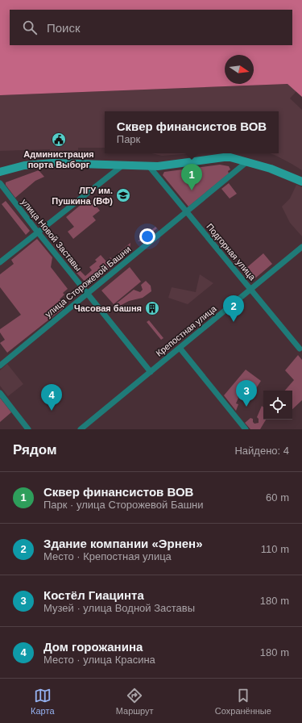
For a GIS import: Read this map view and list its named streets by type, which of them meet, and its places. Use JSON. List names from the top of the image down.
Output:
{
  "streets": {
    "street": [
      "улица Новой Заставы",
      "Подгорная улица",
      "улица Сторожевой Башни",
      "Крепостная улица"
    ]
  },
  "crossings": [
    ["улица Новой Заставы", "улица Сторожевой Башни"],
    ["улица Новой Заставы", "Крепостная улица"],
    ["Подгорная улица", "улица Сторожевой Башни"],
    ["Подгорная улица", "Крепостная улица"]
  ],
  "places": {
    "public building": ["Администрация порта Выборг"],
    "school or university": ["ЛГУ им. Пушкина (ВФ)"],
    "building": ["Часовая башня"]
  },
  "north": "right",
  "page": {
    "search": "Поиск",
    "popup": ["Сквер финансистов ВОВ", "Парк"],
    "pins": [
      "1",
      "2",
      "3",
      "4"
    ],
    "heading": ["Рядом", "Найдено: 4"],
    "list": [
      {
        "mark": "1",
        "name": "Сквер финансистов ВОВ",
        "note": "Парк · улица Сторожевой Башни",
        "value": "60 m"
      },
      {
        "mark": "2",
        "name": "Здание компании «Эрнен»",
        "note": "Место · Крепостная улица",
        "value": "110 m"
      },
      {
        "mark": "3",
        "name": "Костёл Гиацинта",
        "note": "Музей · улица Водной Заставы",
        "value": "180 m"
      },
      {
        "mark": "4",
        "name": "Дом горожанина",
        "note": "Место · улица Красина",
        "value": "180 m"
      }
    ],
    "nav": ["Карта", "Маршрут", "Сохранённые"]
  }
}
